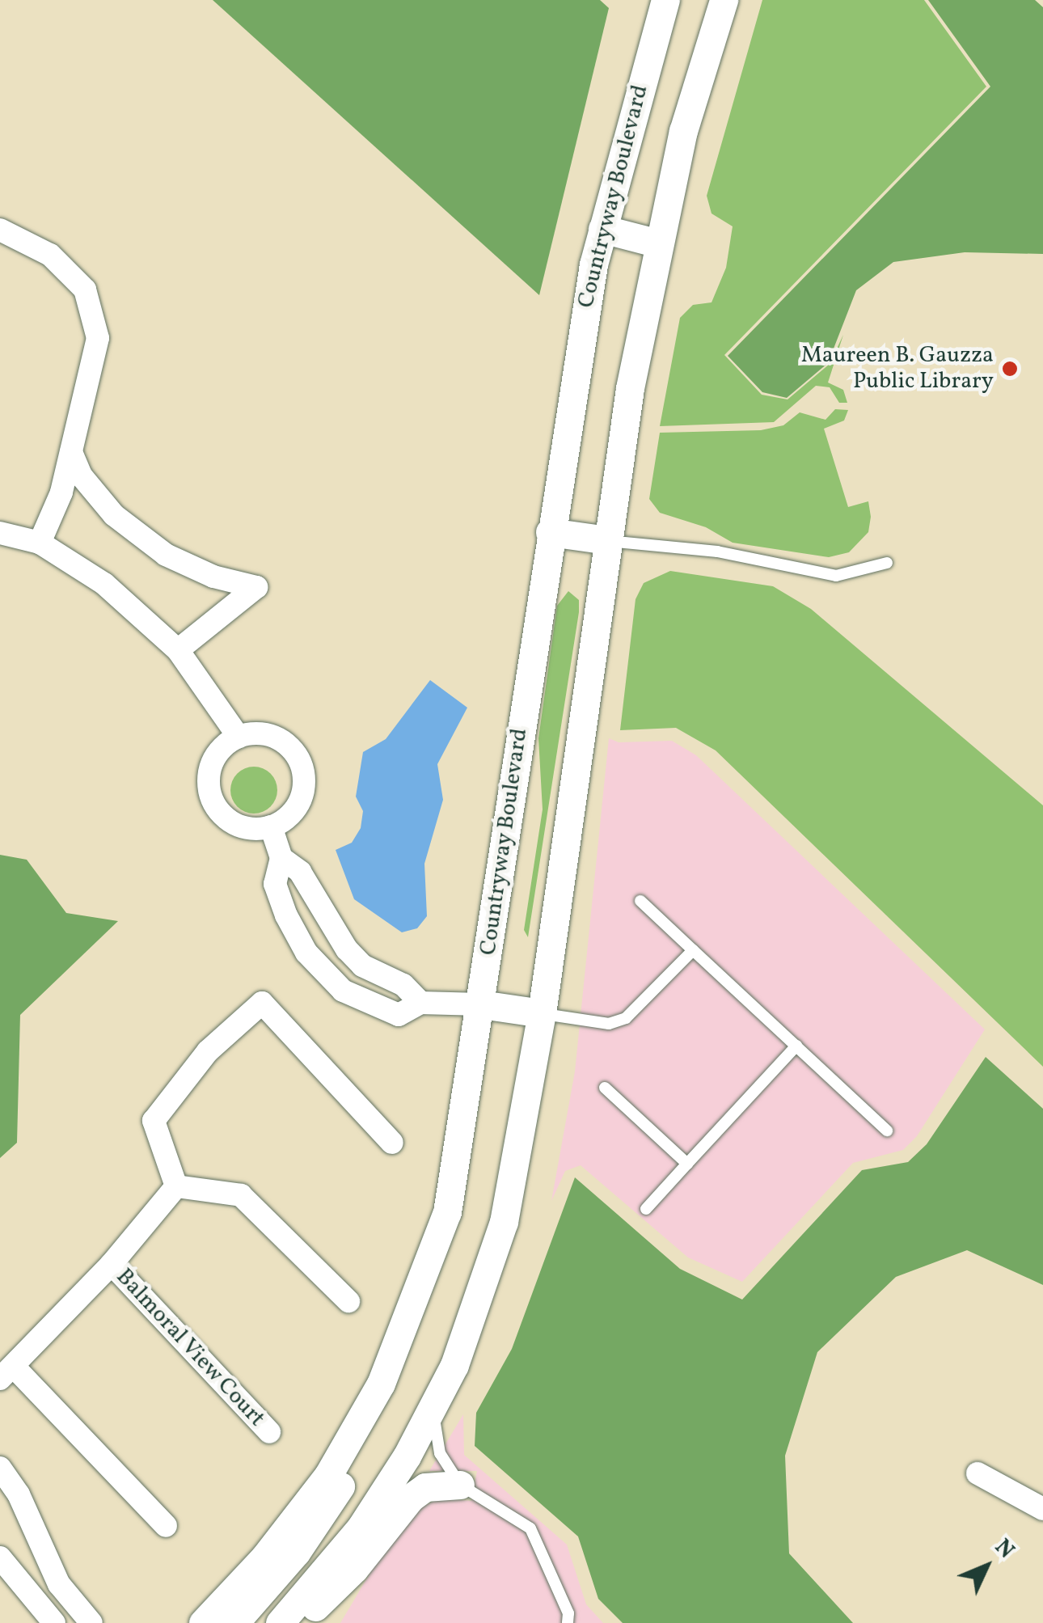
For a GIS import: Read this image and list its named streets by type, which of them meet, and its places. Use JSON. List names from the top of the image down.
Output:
{
  "streets": {
    "street": ["Countryway Boulevard", "Balmoral View Court"]
  },
  "places": ["Maureen B. Gauzza Public Library"],
  "north": "top right"
}
